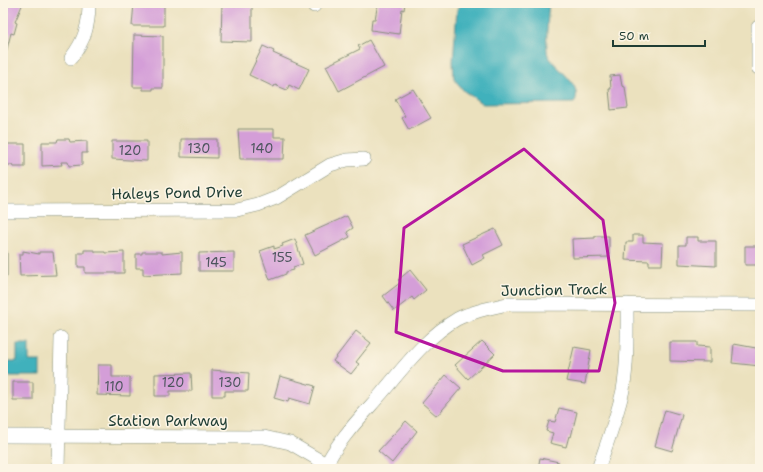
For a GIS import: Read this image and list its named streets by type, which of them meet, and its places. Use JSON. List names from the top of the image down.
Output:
{
  "streets": {
    "street": ["Haleys Pond Drive", "Junction Track", "Station Parkway"]
  },
  "crossings": [
    ["Junction Track", "Station Parkway"]
  ],
  "house_numbers": [
    "130",
    "140",
    "120",
    "155",
    "145",
    "120",
    "130",
    "110"
  ],
  "scale_bar": "50 m"
}
